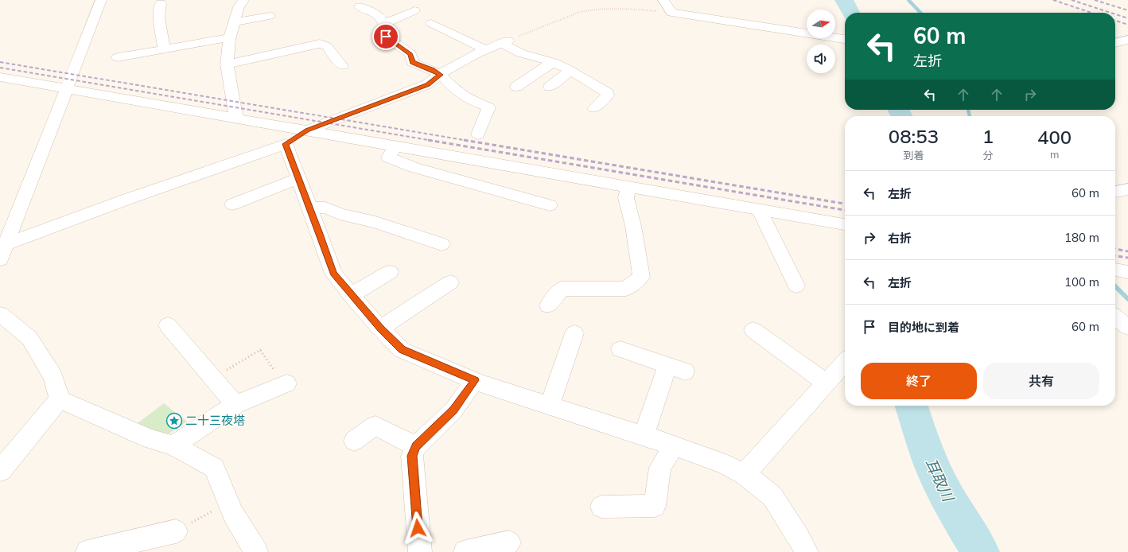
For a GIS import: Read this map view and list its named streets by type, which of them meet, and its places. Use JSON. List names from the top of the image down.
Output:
{
  "water": ["耳取川"],
  "places": {
    "place": ["二十三夜塔"]
  },
  "north": "right",
  "page": {
    "turn": ["60 m", "左折"],
    "eta": [
      "08:53",
      "到着",
      "1",
      "分",
      "400",
      "m"
    ],
    "list": [
      {
        "name": "左折",
        "value": "60 m"
      },
      {
        "name": "右折",
        "value": "180 m"
      },
      {
        "name": "左折",
        "value": "100 m"
      },
      {
        "name": "目的地に到着",
        "value": "60 m"
      }
    ],
    "buttons": ["終了", "共有"]
  }
}
